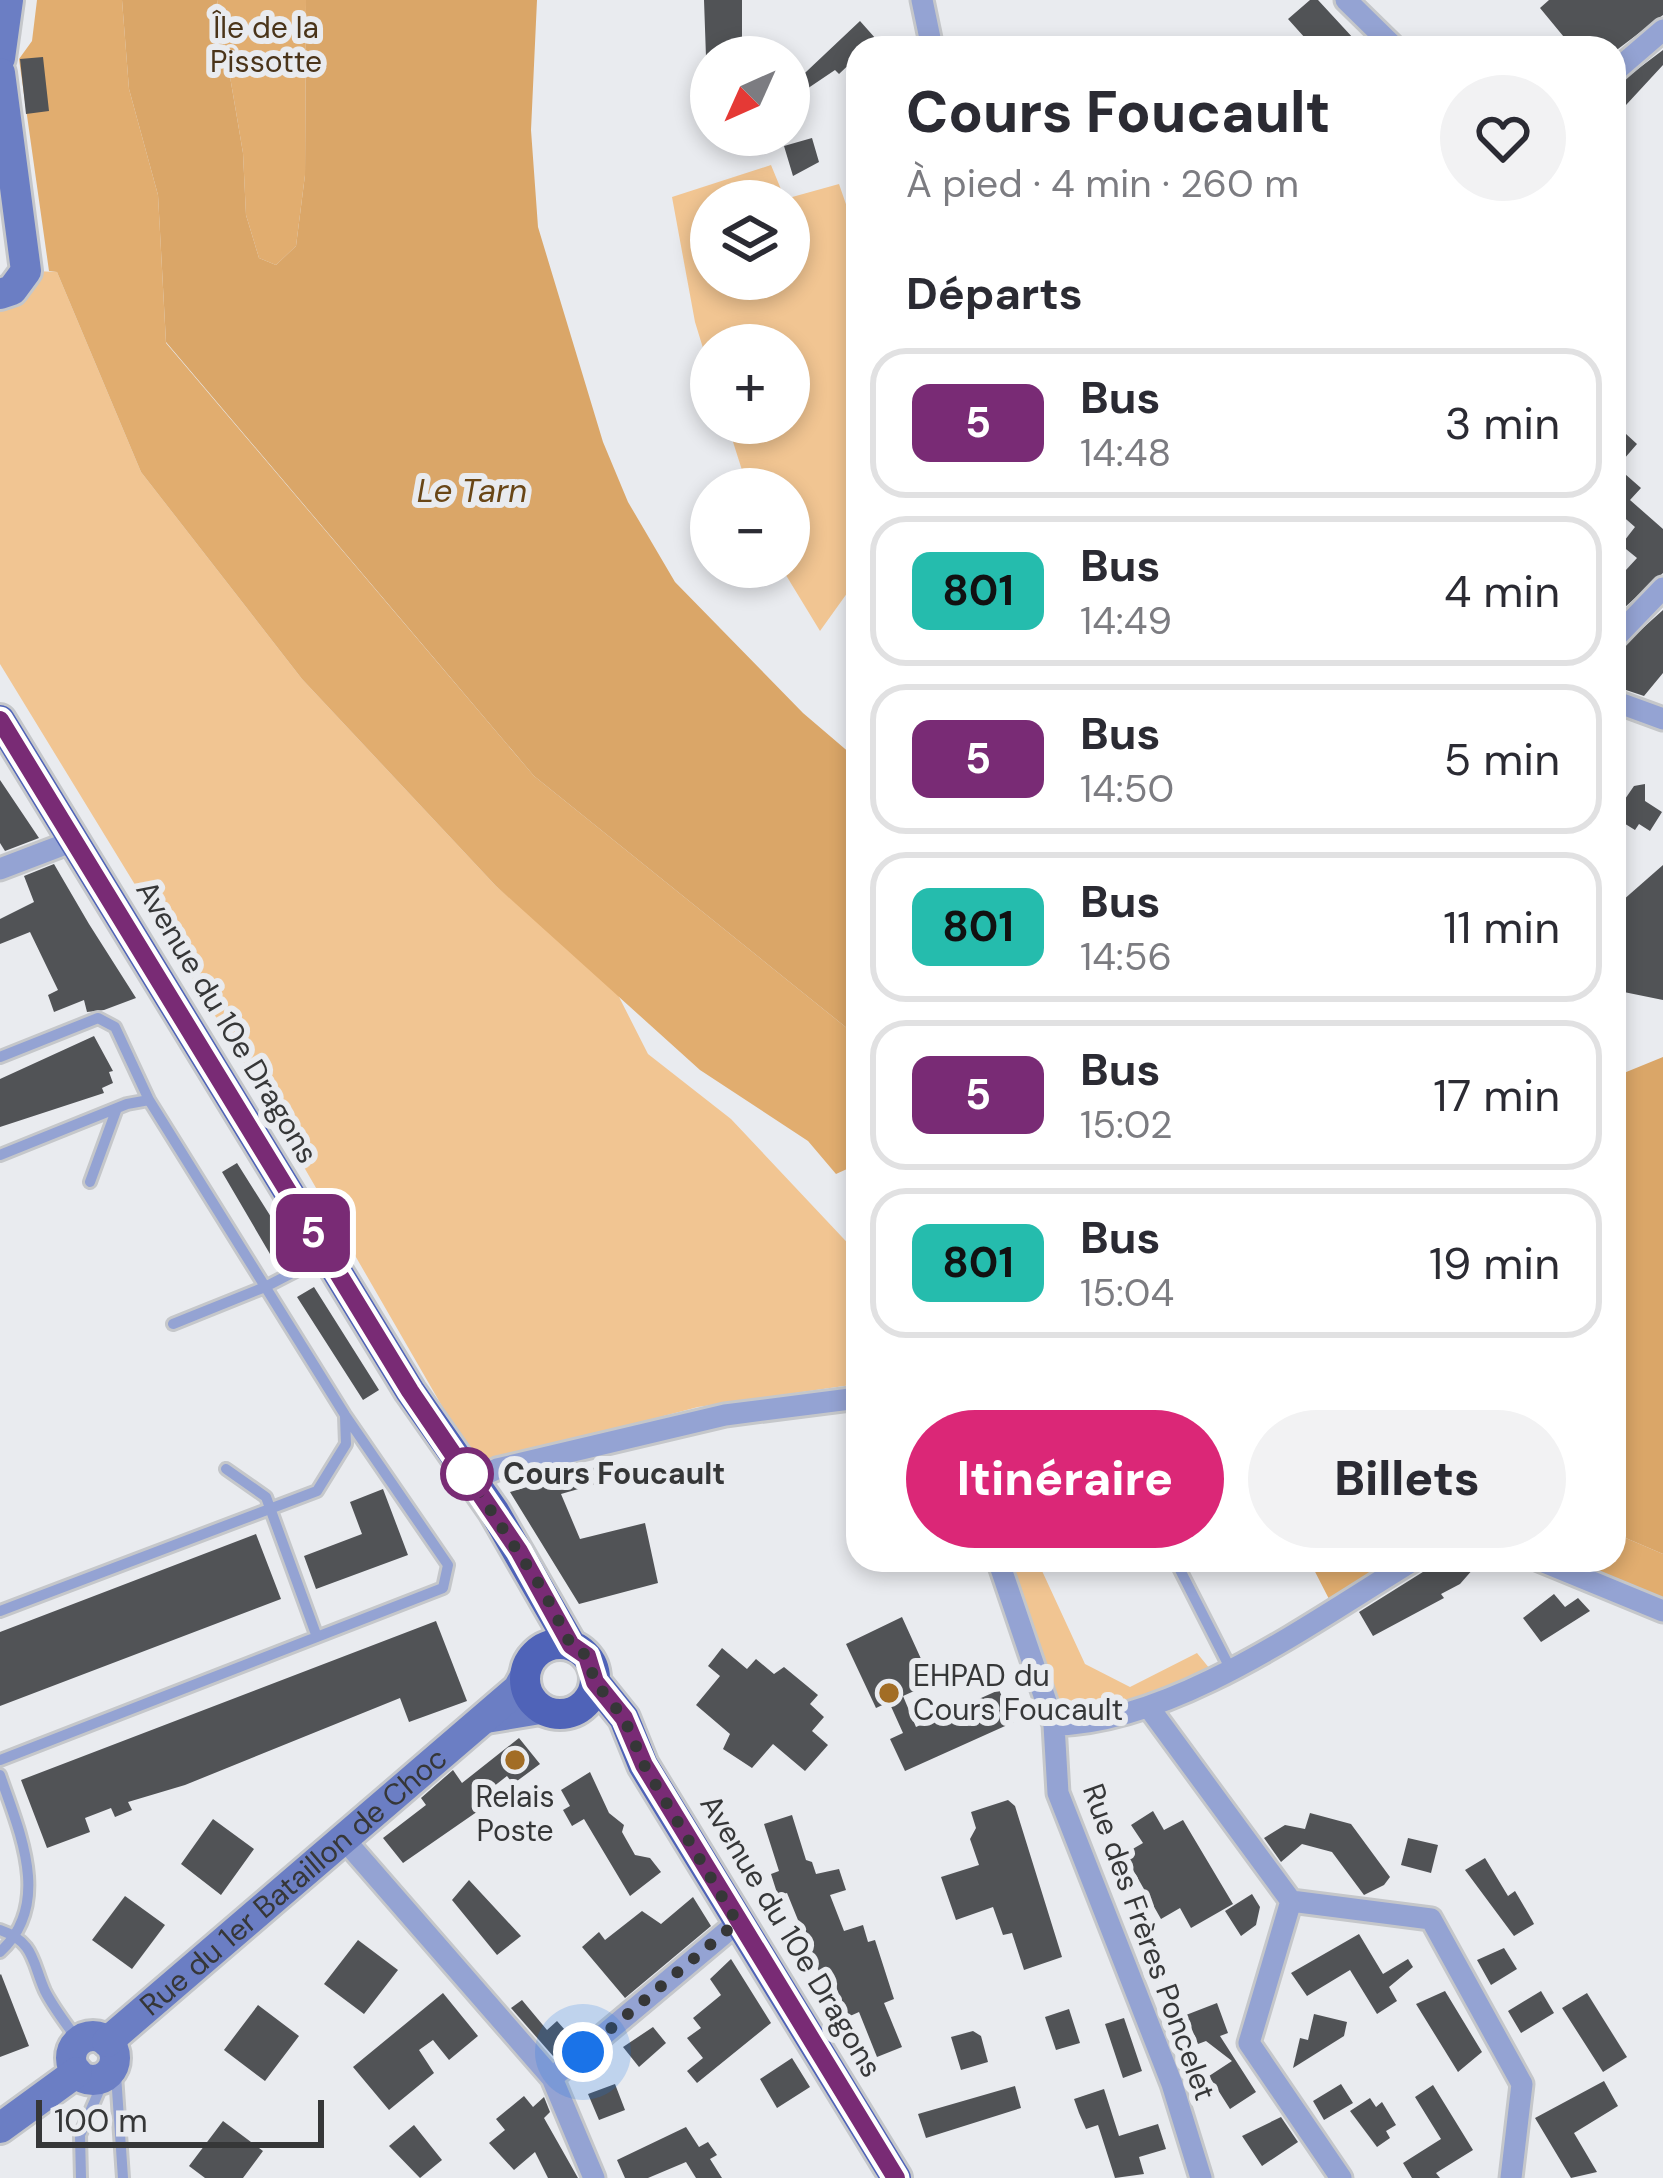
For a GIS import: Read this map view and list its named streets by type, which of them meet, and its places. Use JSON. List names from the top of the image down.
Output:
{
  "streets": {
    "main road": ["Avenue du 10e Dragons"],
    "street": ["Rue du 1er Bataillon de Choc", "Rue des Frères Poncelet"]
  },
  "crossings": [
    ["Avenue du 10e Dragons", "Rue du 1er Bataillon de Choc"]
  ],
  "water": ["Le Tarn"],
  "parks": ["Île de la Pissotte"],
  "places": ["Cours Foucault", "EHPAD du Cours Foucault", "Relais Poste"],
  "lines": ["bus line 5"],
  "scale_bar": "100 m",
  "north": "bottom left",
  "page": {
    "on_map": "5",
    "map_buttons": ["+", "−"],
    "heading": [
      ["Cours Foucault", "À pied · 4 min · 260 m"],
      "Départs"
    ],
    "list": [
      {
        "mark": "5",
        "name": "Bus",
        "note": "14:48",
        "value": "3 min"
      },
      {
        "mark": "801",
        "name": "Bus",
        "note": "14:49",
        "value": "4 min"
      },
      {
        "mark": "5",
        "name": "Bus",
        "note": "14:50",
        "value": "5 min"
      },
      {
        "mark": "801",
        "name": "Bus",
        "note": "14:56",
        "value": "11 min"
      },
      {
        "mark": "5",
        "name": "Bus",
        "note": "15:02",
        "value": "17 min"
      },
      {
        "mark": "801",
        "name": "Bus",
        "note": "15:04",
        "value": "19 min"
      }
    ],
    "buttons": ["Itinéraire", "Billets"],
    "scale": "100 m"
  }
}
